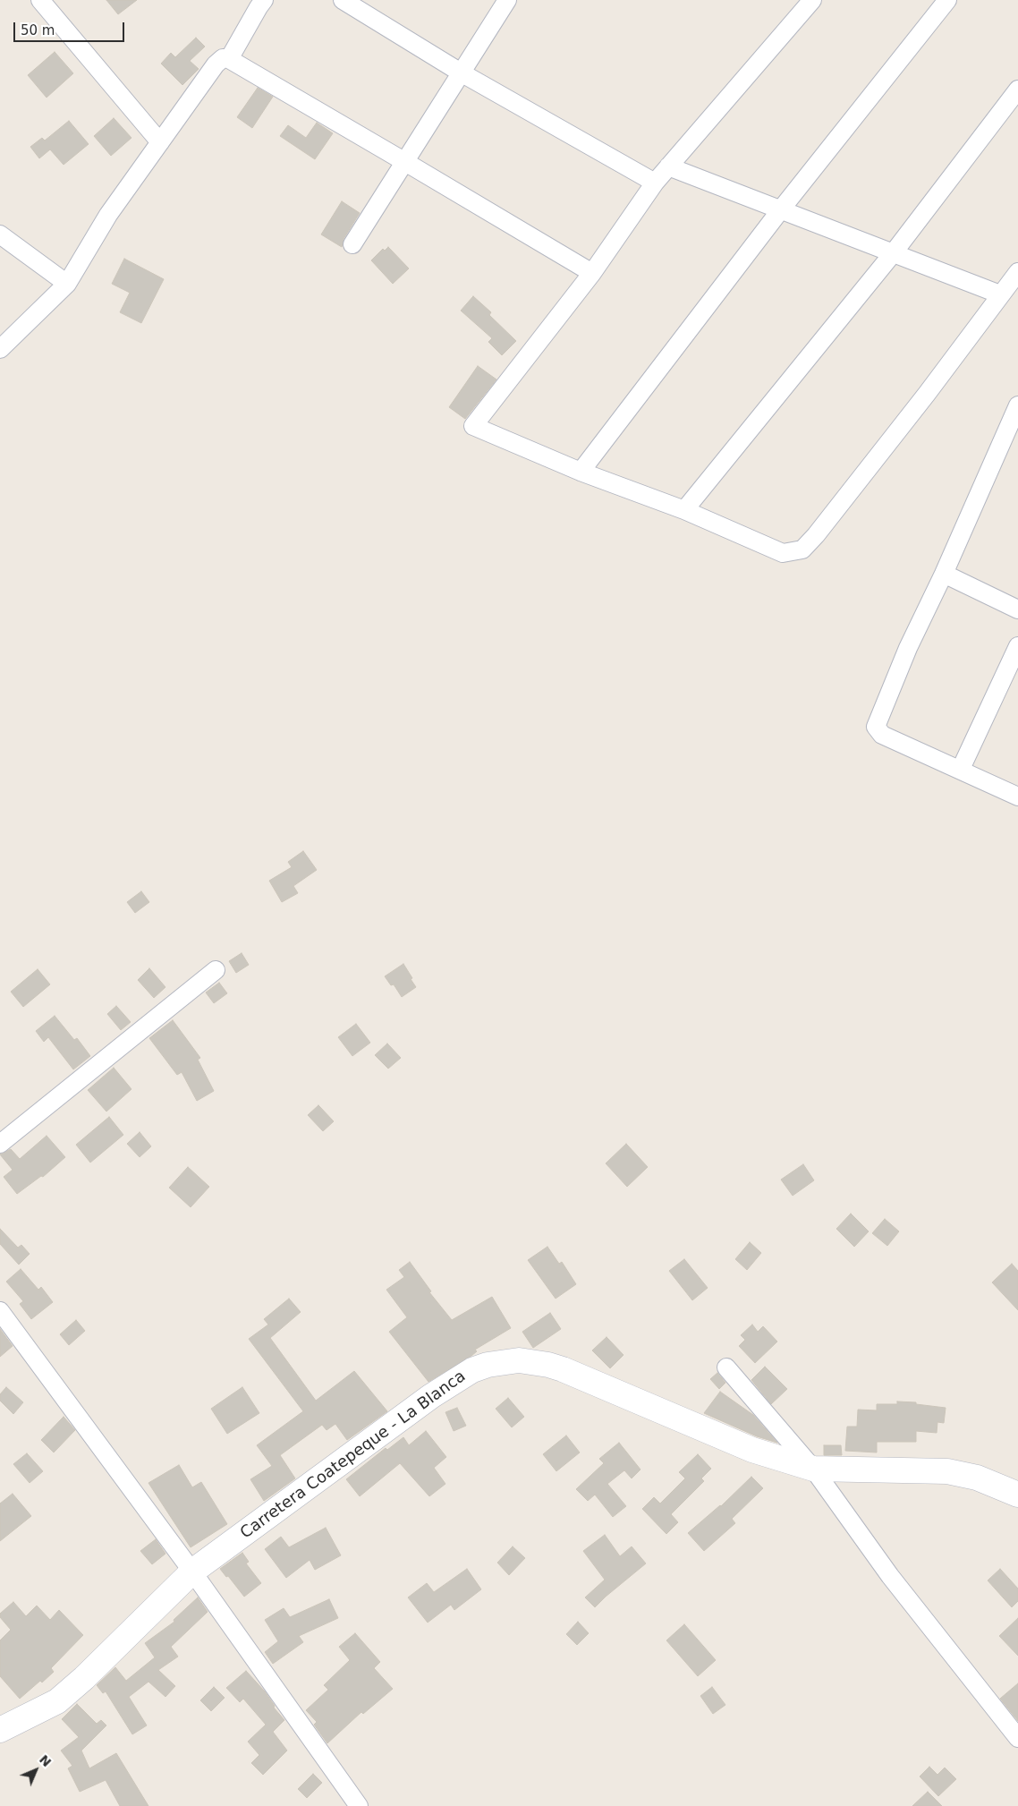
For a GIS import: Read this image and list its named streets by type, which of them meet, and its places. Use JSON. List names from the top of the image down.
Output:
{
  "streets": {
    "main road": ["Carretera Coatepeque - La Blanca"]
  },
  "scale_bar": "50 m",
  "north": "top right"
}
